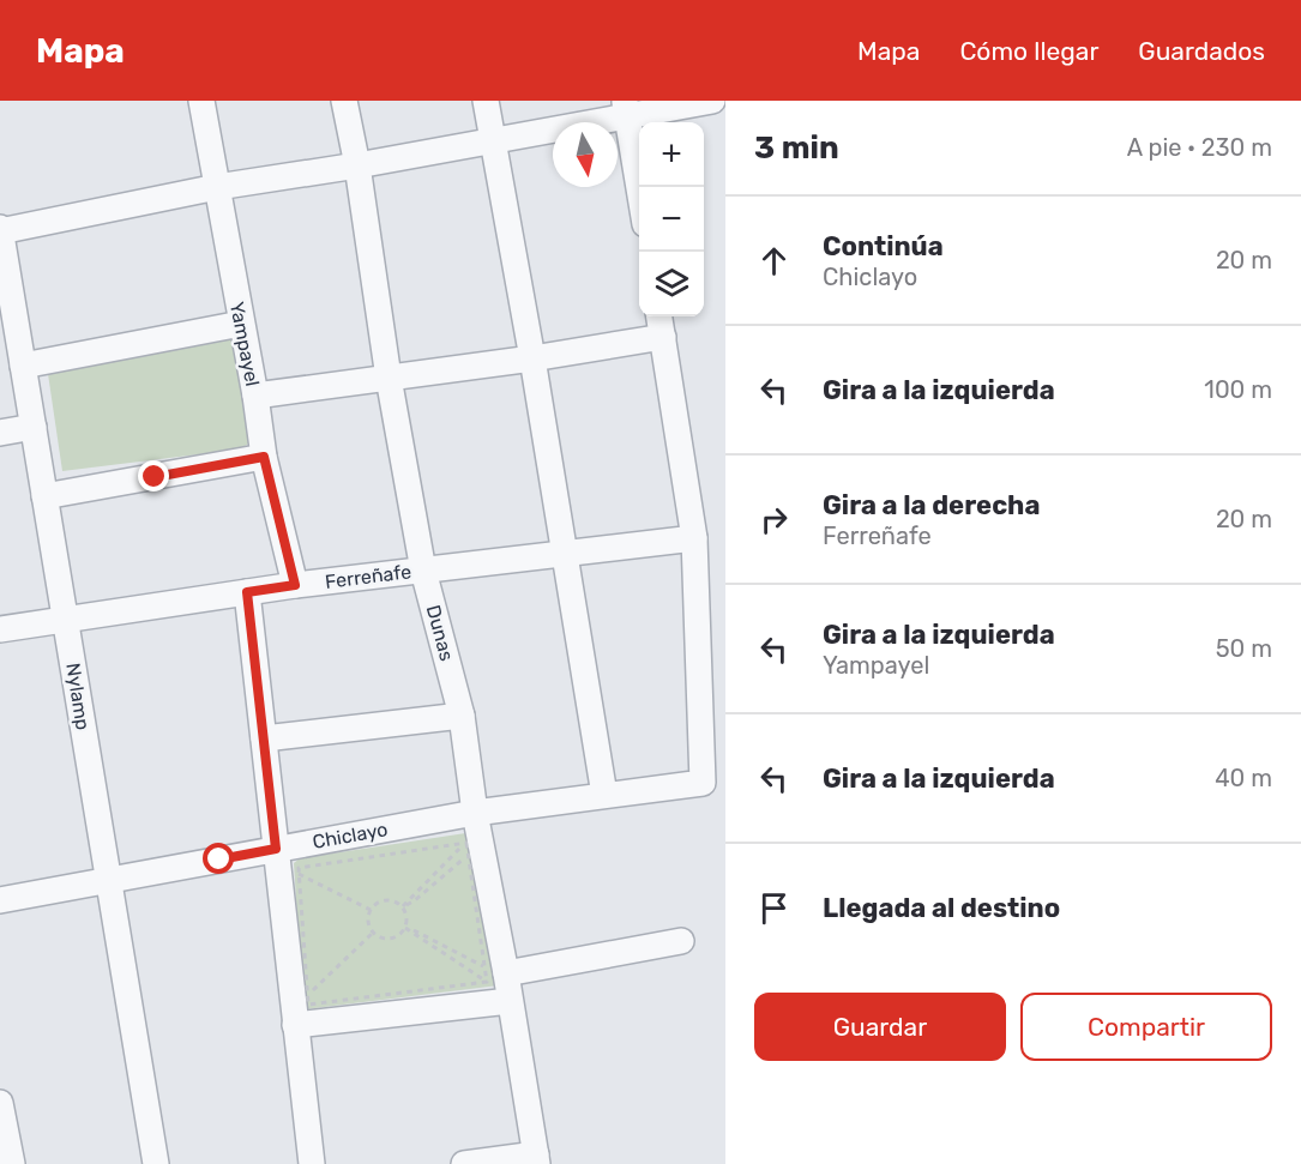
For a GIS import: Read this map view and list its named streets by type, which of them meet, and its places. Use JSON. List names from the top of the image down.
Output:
{
  "streets": {
    "street": [
      "Yampayel",
      "Ferreñafe",
      "Dunas",
      "Nylamp",
      "Chiclayo"
    ]
  },
  "crossings": [
    ["Yampayel", "Ferreñafe"],
    ["Ferreñafe", "Dunas"],
    ["Ferreñafe", "Nylamp"],
    ["Ferreñafe", "Chiclayo"],
    ["Dunas", "Chiclayo"],
    ["Nylamp", "Chiclayo"]
  ],
  "north": "bottom",
  "page": {
    "header": "Mapa",
    "nav": ["Mapa", "Cómo llegar", "Guardados"],
    "heading": ["3 min", "A pie · 230 m"],
    "map_buttons": ["+", "−"],
    "list": [
      ["Continúa", "Chiclayo", "20 m"],
      ["Gira a la izquierda", "100 m"],
      ["Gira a la derecha", "Ferreñafe", "20 m"],
      ["Gira a la izquierda", "Yampayel", "50 m"],
      ["Gira a la izquierda", "40 m"],
      "Llegada al destino"
    ],
    "buttons": ["Guardar", "Compartir"]
  }
}
